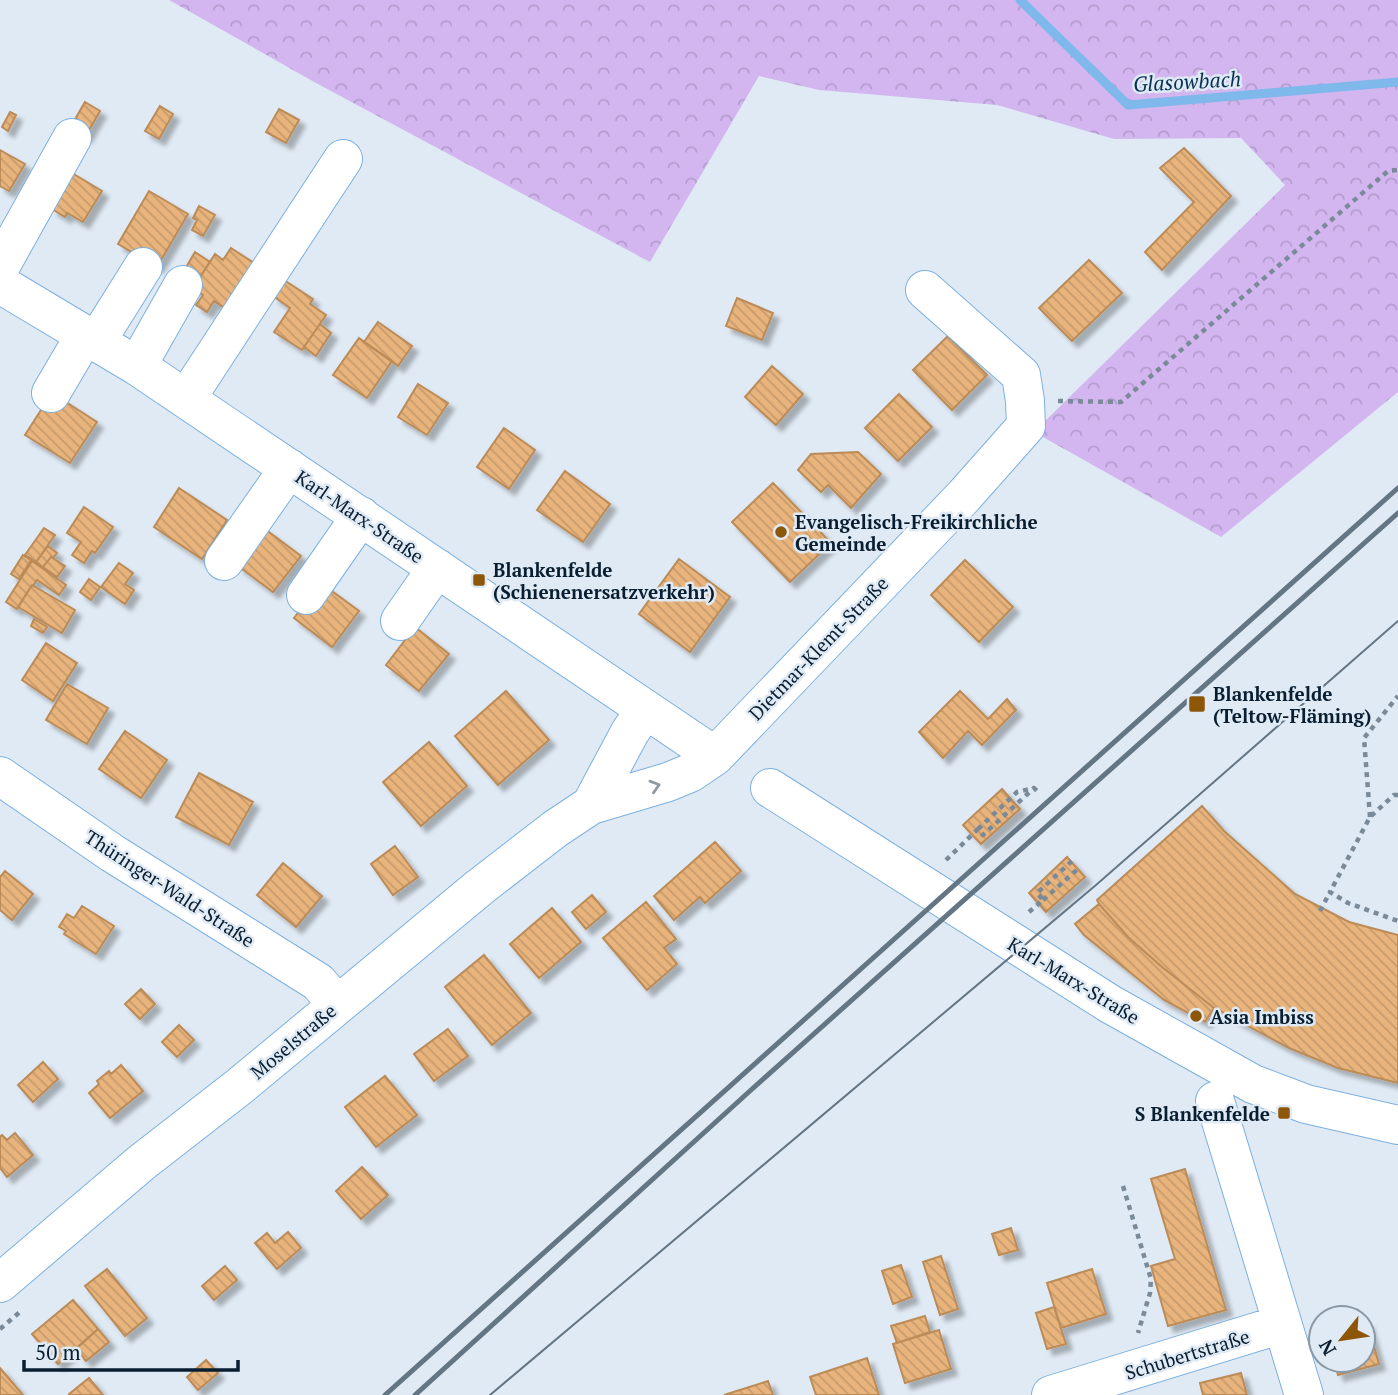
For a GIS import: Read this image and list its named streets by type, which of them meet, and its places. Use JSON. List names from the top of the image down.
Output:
{
  "streets": {
    "street": [
      "Karl-Marx-Straße",
      "Dietmar-Klemt-Straße",
      "Thüringer-Wald-Straße",
      "Moselstraße",
      "Schubertstraße"
    ]
  },
  "crossings": [
    ["Karl-Marx-Straße", "Dietmar-Klemt-Straße"],
    ["Karl-Marx-Straße", "Moselstraße"],
    ["Dietmar-Klemt-Straße", "Moselstraße"],
    ["Thüringer-Wald-Straße", "Moselstraße"]
  ],
  "water": ["Glasowbach"],
  "places": {
    "other": ["Evangelisch-Freikirchliche Gemeinde", "Asia Imbiss"],
    "transit": ["Blankenfelde (Schienenersatzverkehr)", "Blankenfelde (Teltow-Fläming)", "S Blankenfelde"]
  },
  "scale_bar": "50 m",
  "north": "bottom left"
}
